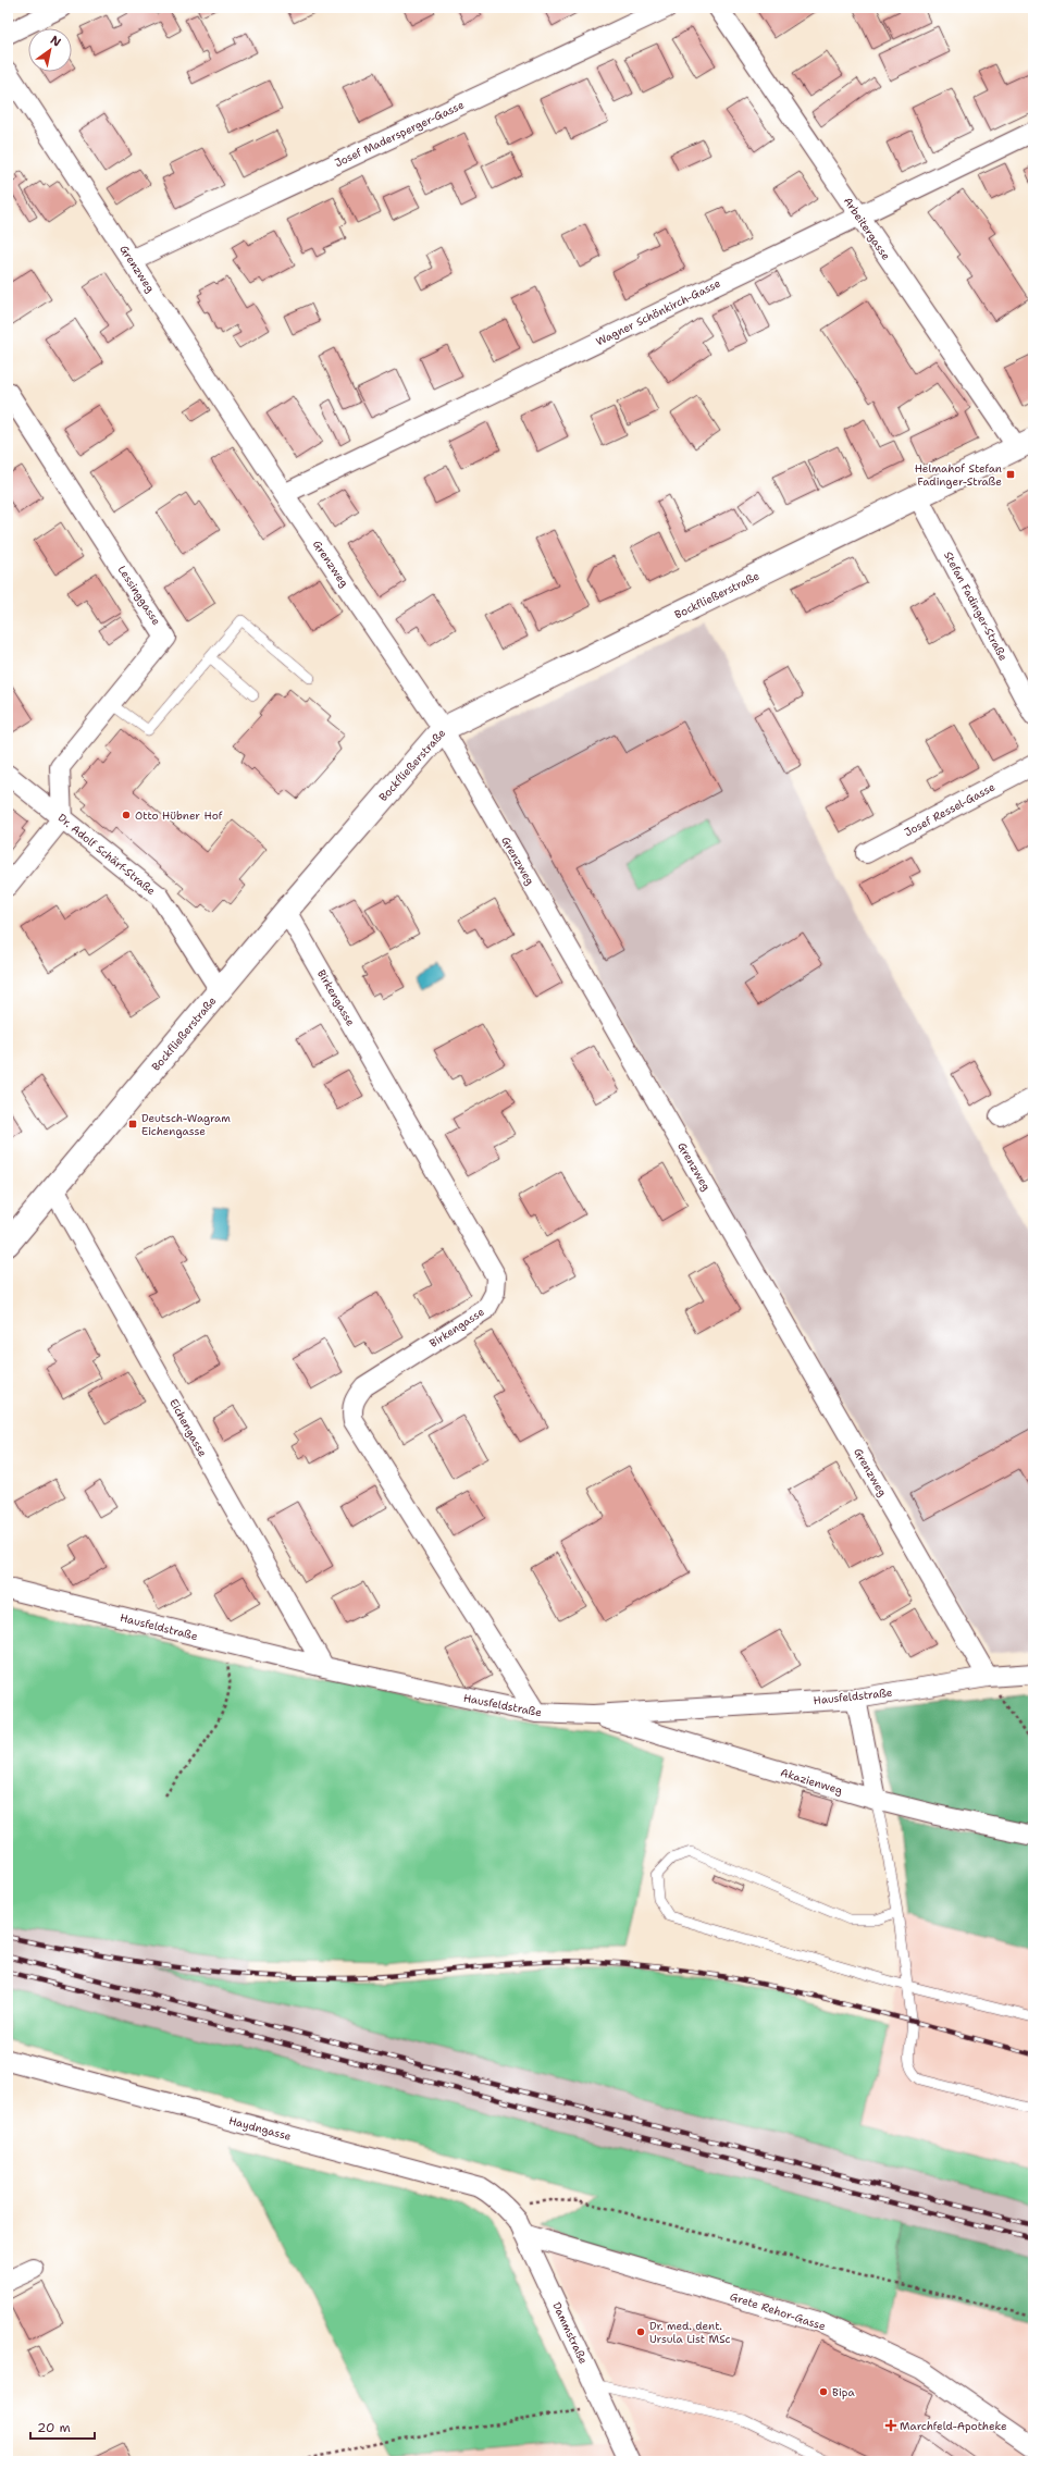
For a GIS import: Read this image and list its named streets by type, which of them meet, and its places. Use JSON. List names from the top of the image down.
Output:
{
  "streets": {
    "main road": ["Bockfließerstraße"],
    "street": [
      "Josef Madersperger-Gasse",
      "Arbeitergasse",
      "Grenzweg",
      "Wagner Schönkirch-Gasse",
      "Lessinggasse",
      "Stefan Fadinger-Straße",
      "Josef Ressel-Gasse",
      "Dr. Adolf Schärf-Straße",
      "Birkengasse",
      "Eichengasse",
      "Hausfeldstraße",
      "Akazienweg",
      "Haydngasse",
      "Grete Rehor-Gasse",
      "Dammstraße"
    ]
  },
  "crossings": [
    ["Josef Madersperger-Gasse", "Grenzweg"],
    ["Arbeitergasse", "Wagner Schönkirch-Gasse"],
    ["Arbeitergasse", "Bockfließerstraße"],
    ["Grenzweg", "Wagner Schönkirch-Gasse"],
    ["Grenzweg", "Bockfließerstraße"],
    ["Grenzweg", "Hausfeldstraße"],
    ["Lessinggasse", "Dr. Adolf Schärf-Straße"],
    ["Bockfließerstraße", "Stefan Fadinger-Straße"],
    ["Bockfließerstraße", "Dr. Adolf Schärf-Straße"],
    ["Bockfließerstraße", "Birkengasse"],
    ["Bockfließerstraße", "Eichengasse"],
    ["Birkengasse", "Hausfeldstraße"],
    ["Eichengasse", "Hausfeldstraße"],
    ["Hausfeldstraße", "Akazienweg"],
    ["Haydngasse", "Dammstraße"],
    ["Grete Rehor-Gasse", "Dammstraße"]
  ],
  "places": {
    "transit": ["Helmahof Stefan Fadinger-Straße", "Deutsch-Wagram Eichengasse"],
    "other": ["Otto Hübner Hof", "Dr. med. dent. Ursula List MSc", "Bipa"],
    "health": ["Marchfeld-Apotheke"]
  },
  "scale_bar": "20 m",
  "north": "top right"
}
